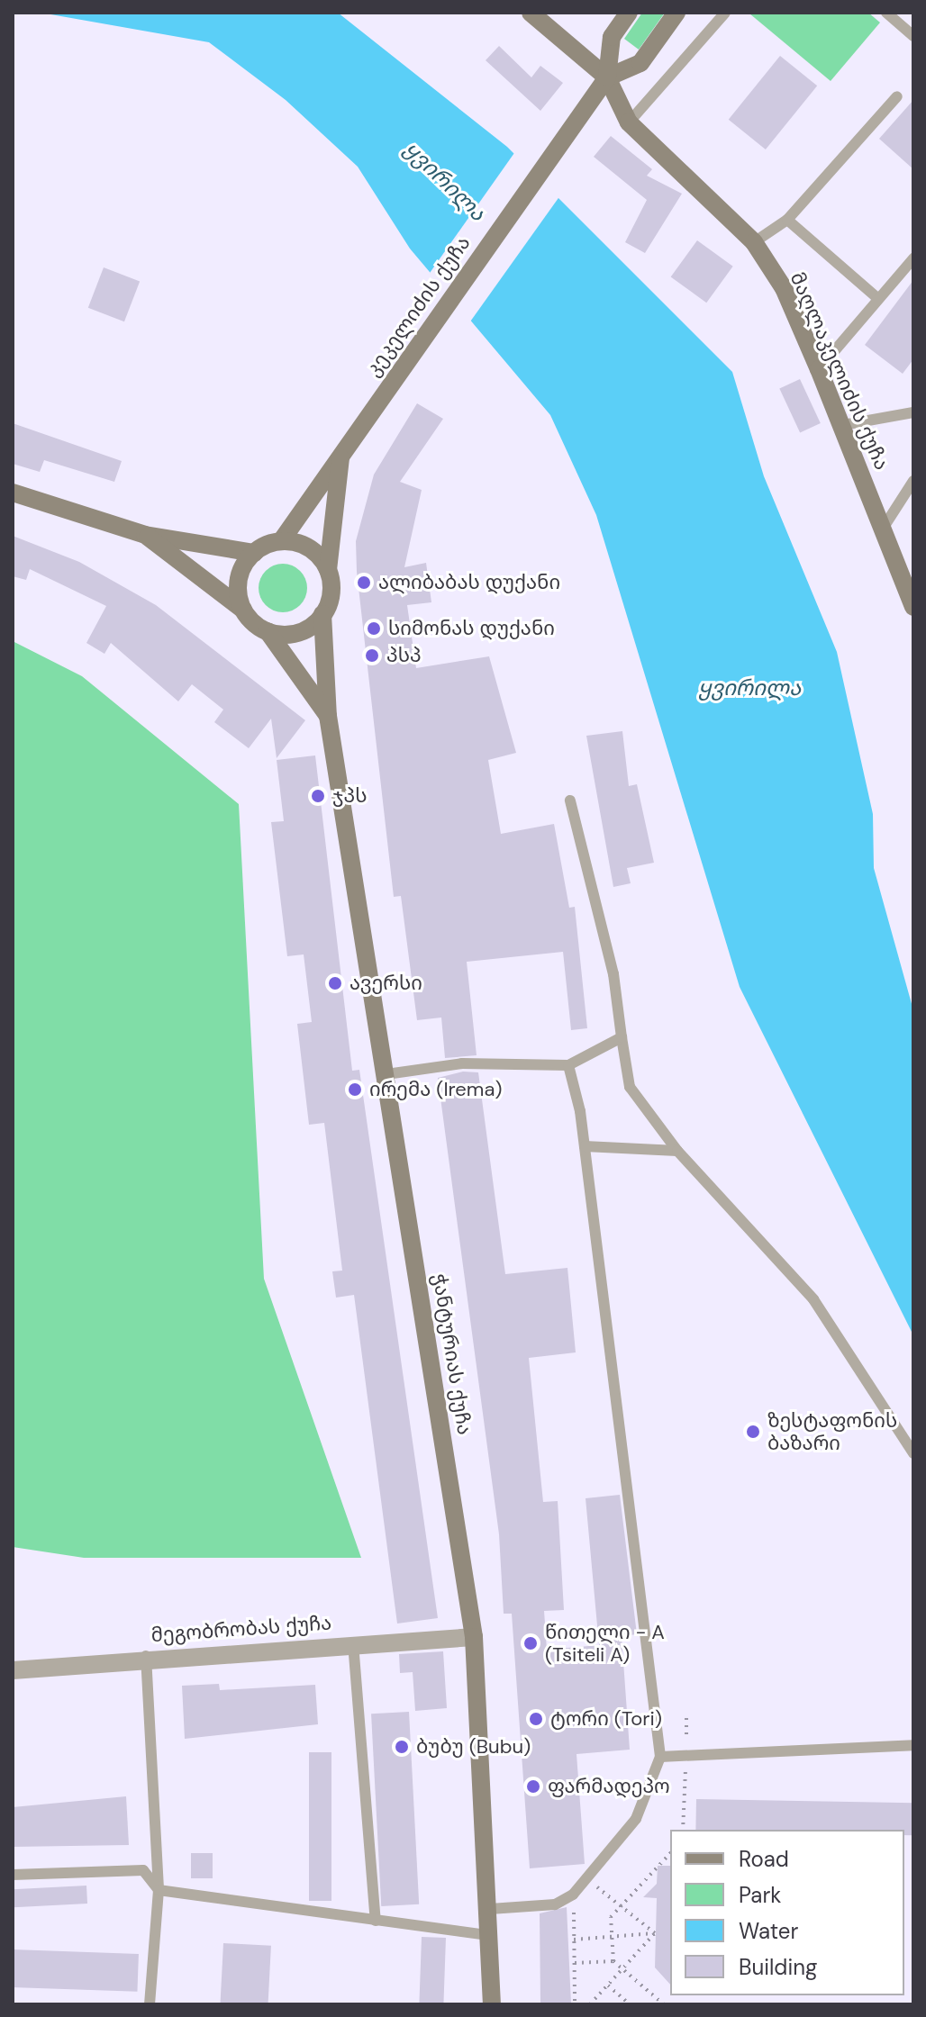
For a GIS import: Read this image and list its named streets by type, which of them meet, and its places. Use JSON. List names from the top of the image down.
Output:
{
  "streets": {
    "street": [
      "კეკელიძის ქუჩა",
      "მაღლაკელიძის ქუჩა",
      "ჭანტურიას ქუჩა",
      "მეგობრობას ქუჩა"
    ]
  },
  "crossings": [
    ["კეკელიძის ქუჩა", "მაღლაკელიძის ქუჩა"],
    ["კეკელიძის ქუჩა", "ჭანტურიას ქუჩა"],
    ["ჭანტურიას ქუჩა", "მეგობრობას ქუჩა"]
  ],
  "water": ["ყვირილა"],
  "places": [
    "ალიბაბას დუქანი",
    "სიმონას დუქანი",
    "პსპ",
    "ჯპს",
    "ავერსი",
    "ირემა (Irema)",
    "ზესტაფონის ბაზარი",
    "წითელი - A (Tsiteli A)",
    "ტორი (Tori)",
    "ბუბუ (Bubu)",
    "ფარმადეპო"
  ],
  "legend": [
    "Road",
    "Park",
    "Water",
    "Building"
  ]
}
